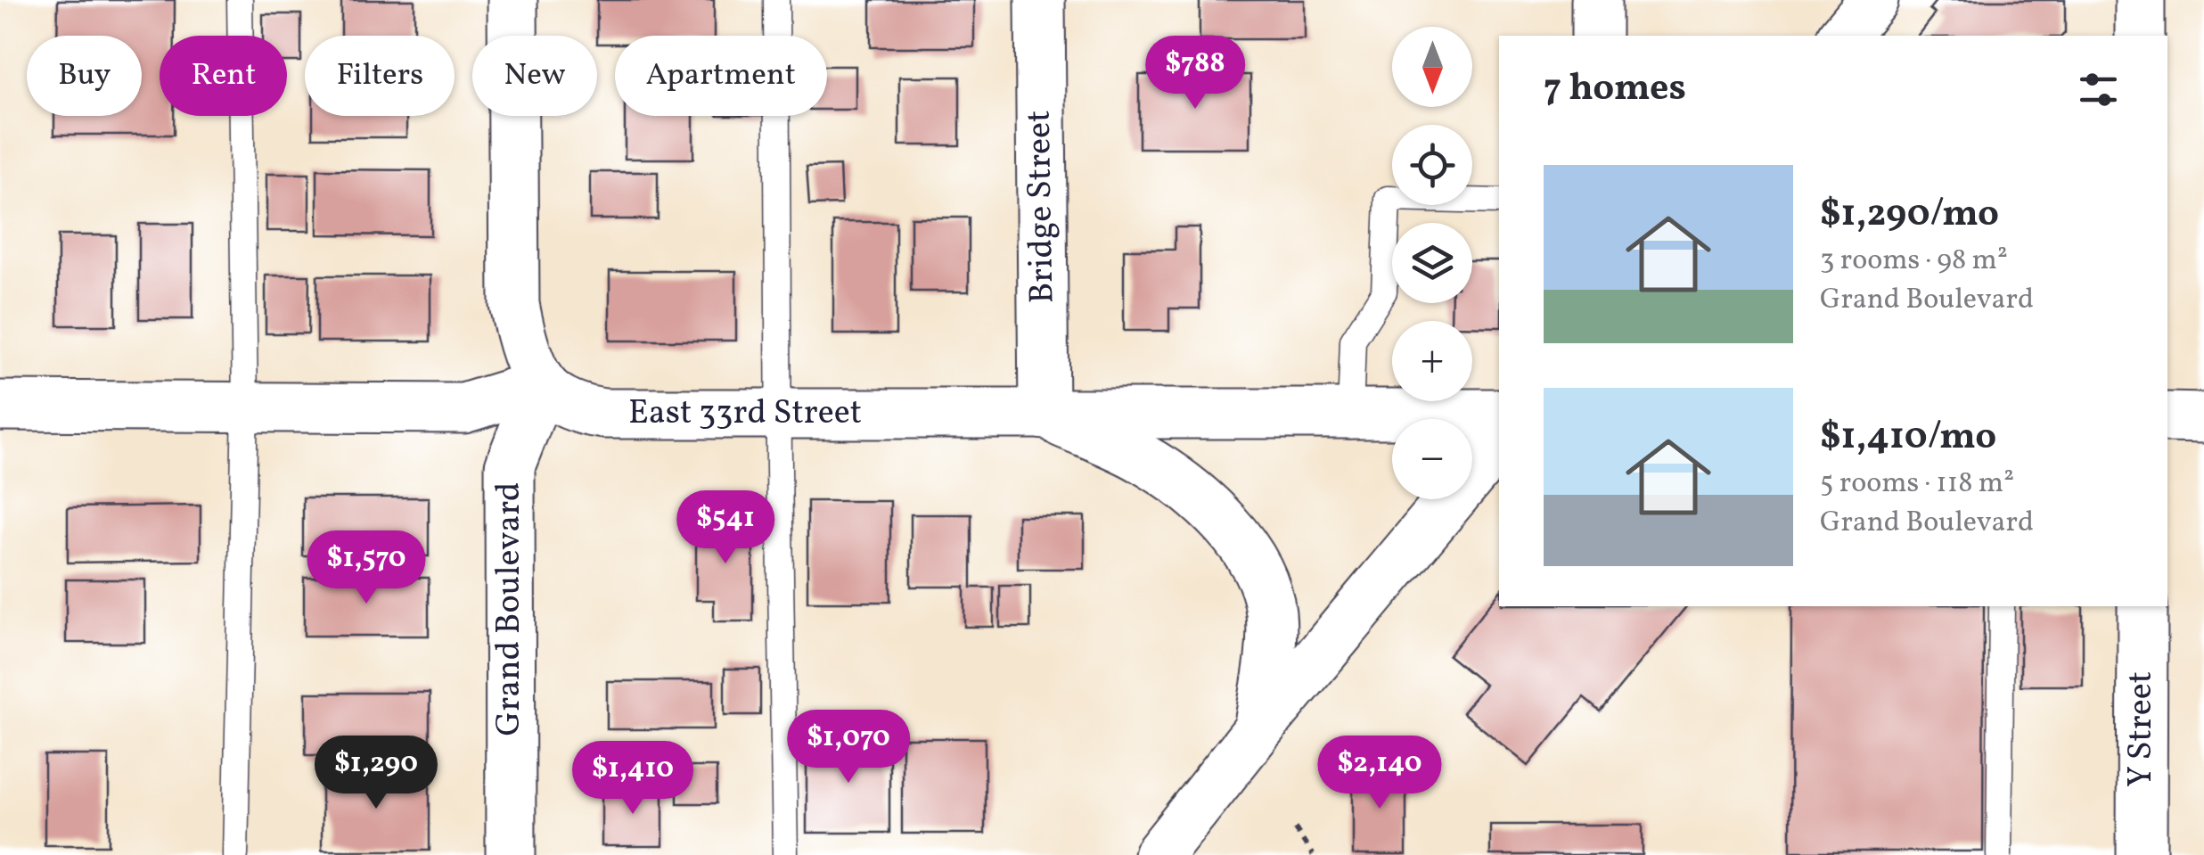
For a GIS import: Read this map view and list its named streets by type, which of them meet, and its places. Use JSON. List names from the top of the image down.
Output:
{
  "streets": {
    "main road": [
      "Bridge Street",
      "East 33rd Street",
      "Grand Boulevard",
      "Y Street"
    ]
  },
  "crossings": [
    ["Bridge Street", "East 33rd Street"],
    ["East 33rd Street", "Grand Boulevard"]
  ],
  "north": "bottom",
  "page": {
    "map_buttons": ["+", "−"],
    "price": [
      "$788",
      "$541",
      "$1,570",
      "$1,070",
      "$1,290",
      "$2,140",
      "$1,410"
    ],
    "chip": [
      "Buy",
      "Rent",
      "Filters",
      "New",
      "Apartment"
    ],
    "heading": "7 homes",
    "list": [
      {
        "name": "$1,290/mo",
        "note": "3 rooms · 98 m² · Grand Boulevard"
      },
      {
        "name": "$1,410/mo",
        "note": "5 rooms · 118 m² · Grand Boulevard"
      }
    ]
  }
}
